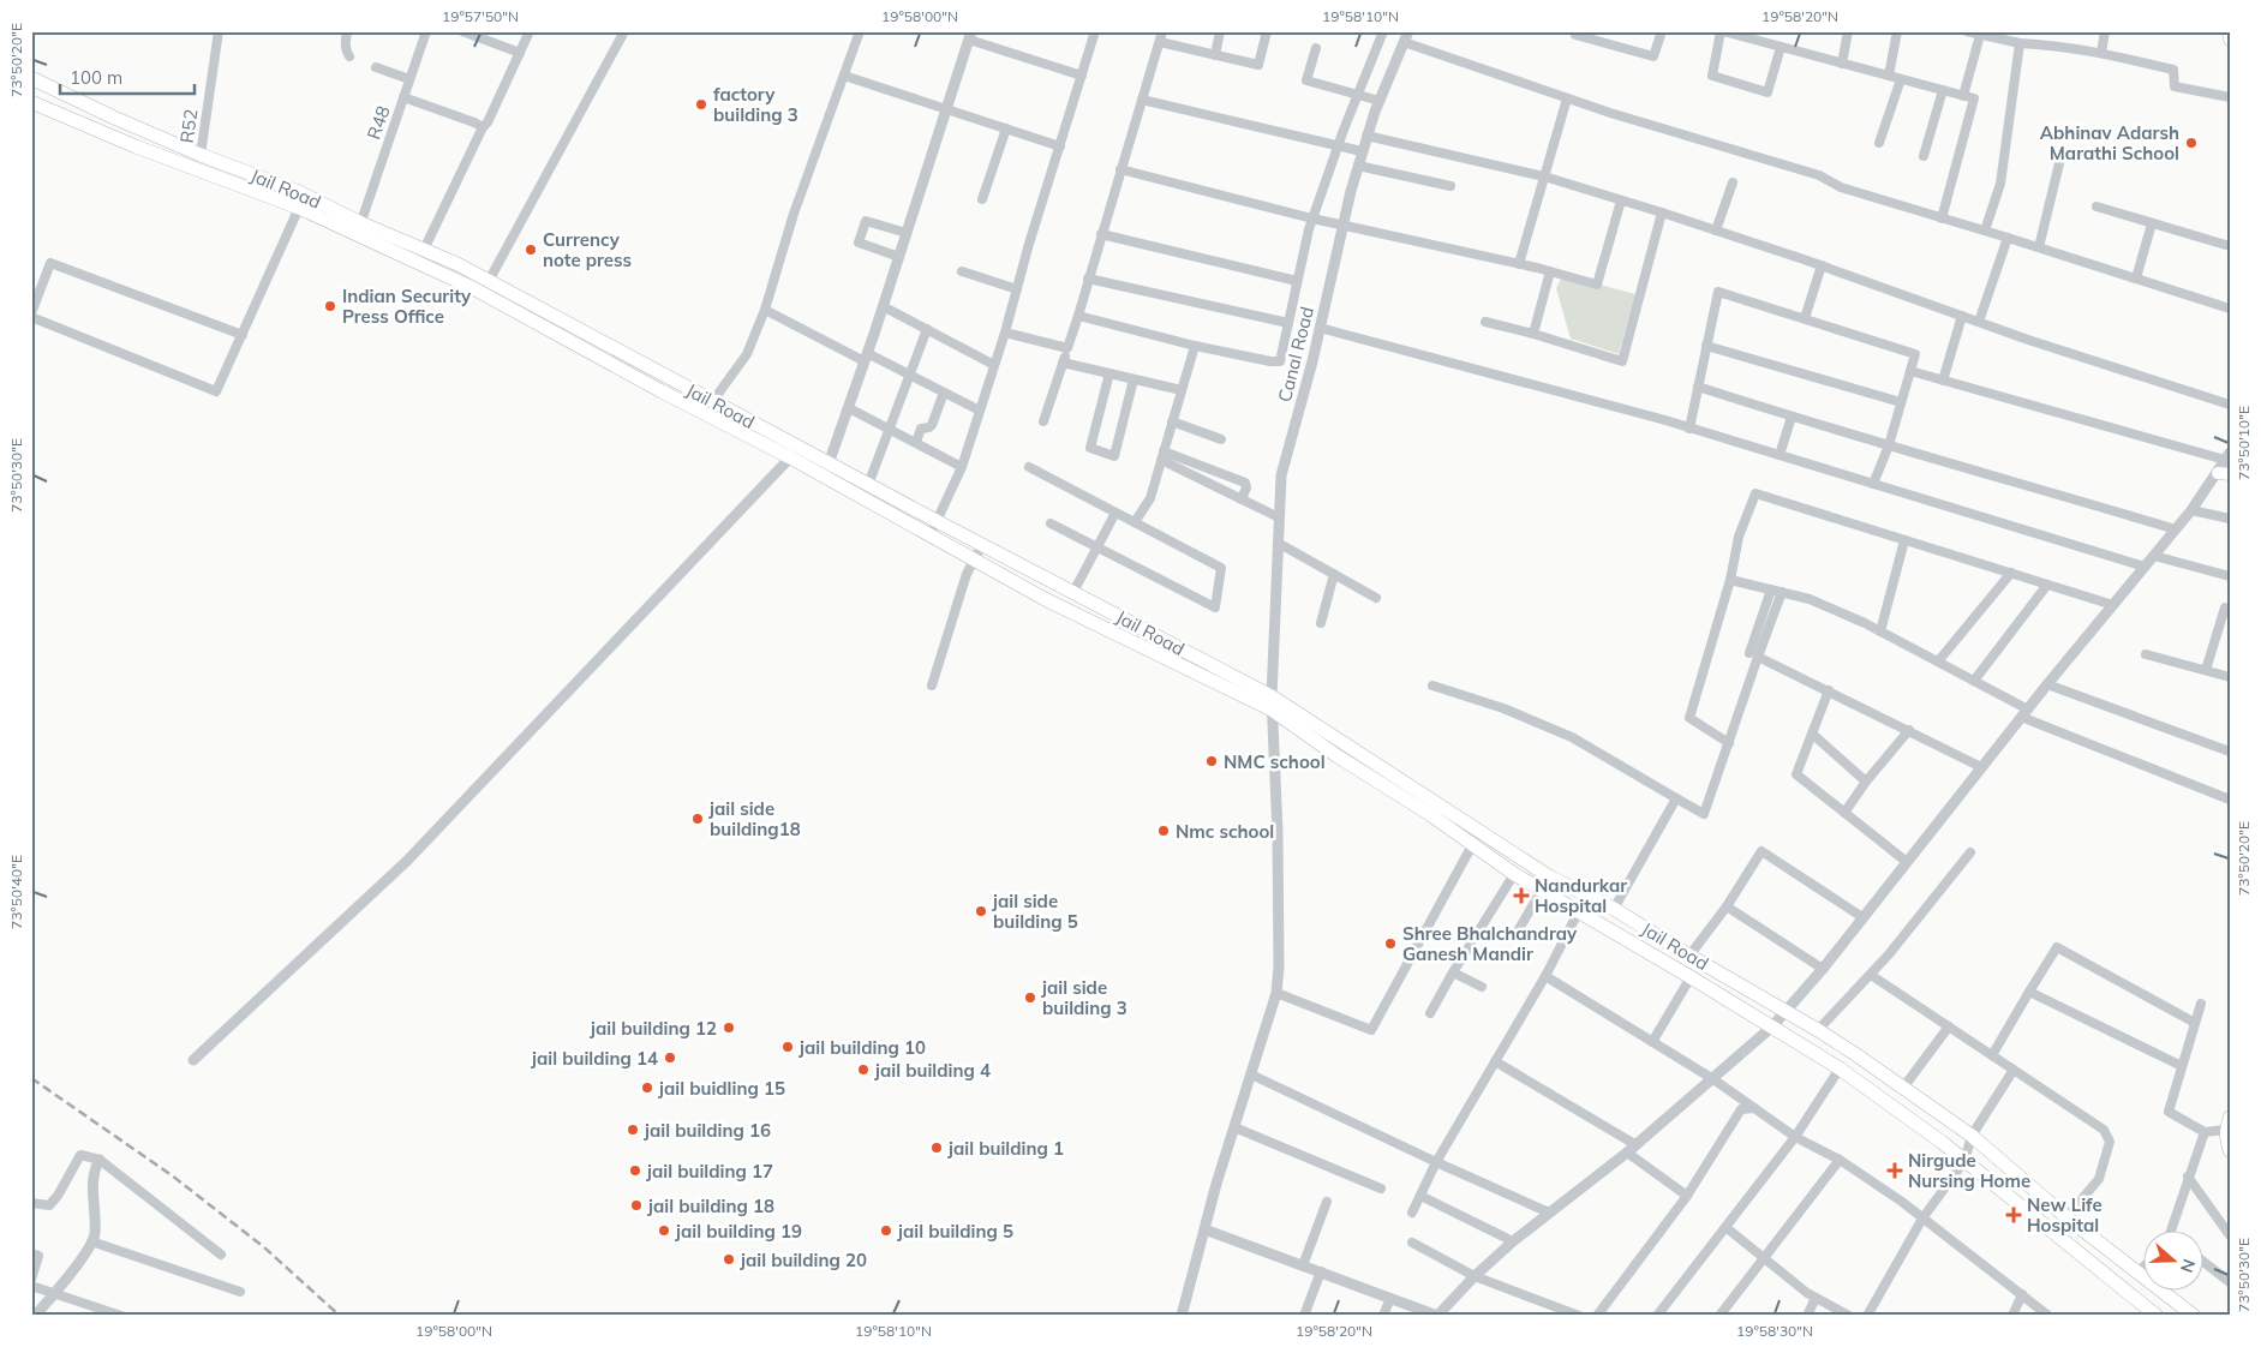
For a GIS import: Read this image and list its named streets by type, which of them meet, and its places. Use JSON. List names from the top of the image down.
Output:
{
  "streets": {
    "main road": ["Jail Road"],
    "street": ["R48", "R52", "Canal Road"]
  },
  "crossings": [
    ["R48", "Jail Road"],
    ["R52", "Jail Road"],
    ["Jail Road", "Canal Road"]
  ],
  "places": {
    "other": [
      "factory building 3",
      "Abhinav Adarsh Marathi School",
      "Currency note press",
      "Indian Security Press Office",
      "NMC school",
      "jail side building18",
      "Nmc school",
      "jail side building 5",
      "Shree Bhalchandray Ganesh Mandir",
      "jail side building 3",
      "jail building 12",
      "jail building 10",
      "jail building 14",
      "jail building 4",
      "jail buidling 15",
      "jail building 16",
      "jail building 1",
      "jail building 17",
      "jail building 18",
      "jail building 19",
      "jail building 5",
      "jail building 20"
    ],
    "health": ["Nandurkar Hospital", "Nirgude Nursing Home", "New Life Hospital"]
  },
  "scale_bar": "100 m",
  "north": "right",
  "coordinates": [
    "19°57'50\"N",
    "19°58'00\"N",
    "19°58'10\"N",
    "19°58'20\"N",
    "73°50'20\"E",
    "73°50'10\"E",
    "73°50'30\"E",
    "73°50'40\"E",
    "19°58'30\"N"
  ]
}
